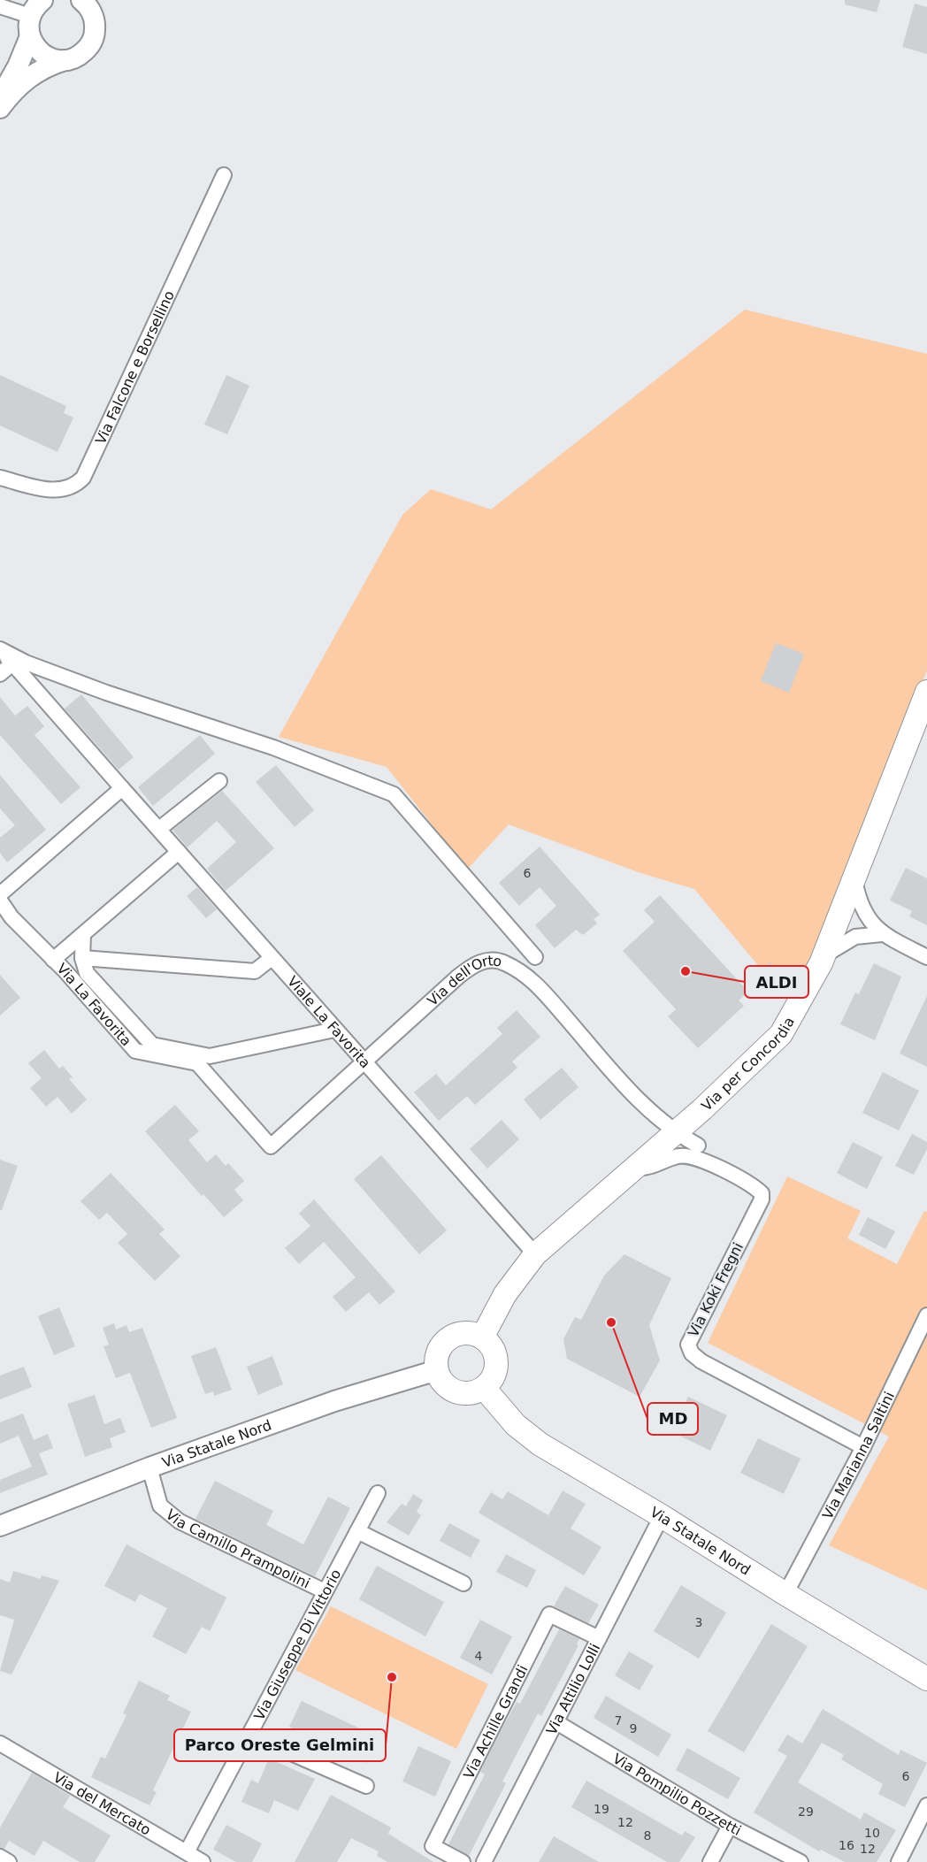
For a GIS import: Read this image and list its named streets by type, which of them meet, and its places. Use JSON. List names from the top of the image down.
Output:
{
  "streets": {
    "main road": ["Via per Concordia", "Via Statale Nord"],
    "street": [
      "Via Falcone e Borsellino",
      "Via dell'Orto",
      "Via La Favorita",
      "Viale La Favorita",
      "Via Koki Fregni",
      "Via Marianna Saltini",
      "Via Camillo Prampolini",
      "Via Giuseppe Di Vittorio",
      "Via Attilio Lolli",
      "Via Achille Grandi",
      "Via Pompilio Pozzetti",
      "Via del Mercato"
    ]
  },
  "crossings": [
    ["Via dell'Orto", "Via La Favorita"],
    ["Via dell'Orto", "Viale La Favorita"],
    ["Via dell'Orto", "Via per Concordia"],
    ["Via dell'Orto", "Via Koki Fregni"],
    ["Viale La Favorita", "Via per Concordia"],
    ["Via per Concordia", "Via Koki Fregni"],
    ["Via per Concordia", "Via Statale Nord"],
    ["Via Koki Fregni", "Via Marianna Saltini"],
    ["Via Statale Nord", "Via Marianna Saltini"],
    ["Via Statale Nord", "Via Camillo Prampolini"],
    ["Via Statale Nord", "Via Attilio Lolli"],
    ["Via Camillo Prampolini", "Via Giuseppe Di Vittorio"],
    ["Via Giuseppe Di Vittorio", "Via del Mercato"],
    ["Via Attilio Lolli", "Via Achille Grandi"],
    ["Via Attilio Lolli", "Via Pompilio Pozzetti"]
  ],
  "places": ["ALDI", "MD", "Parco Oreste Gelmini"],
  "house_numbers": [
    "6",
    "3",
    "4",
    "7",
    "9",
    "6",
    "19",
    "29",
    "12",
    "10",
    "8",
    "16",
    "12"
  ]
}
